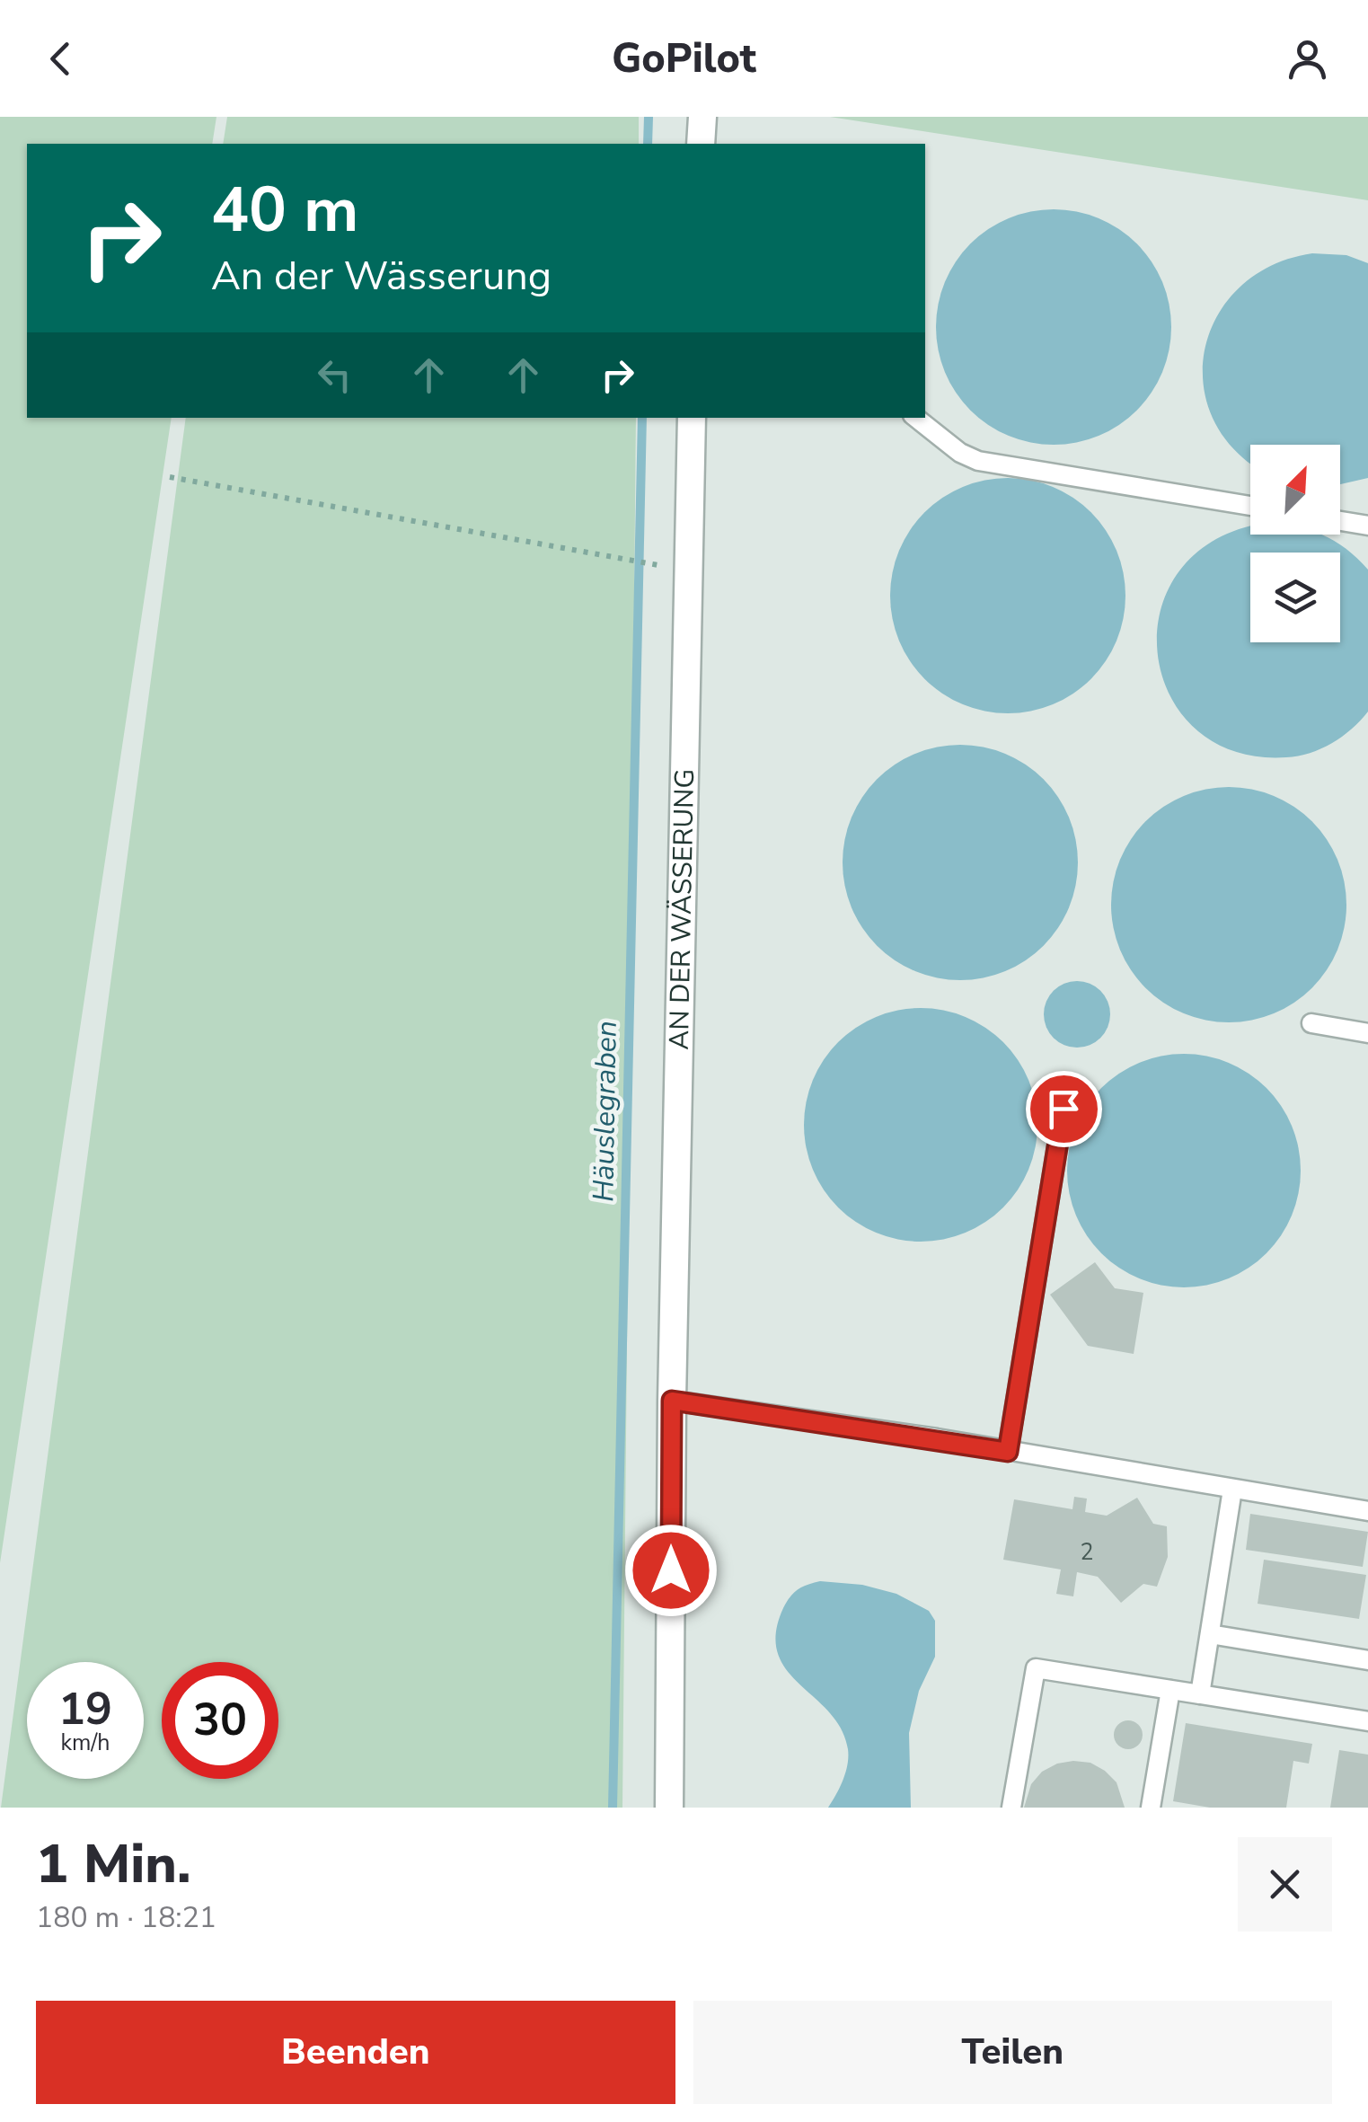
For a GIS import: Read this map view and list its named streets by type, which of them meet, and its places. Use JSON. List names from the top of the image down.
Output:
{
  "streets": {
    "street": ["AN DER WÄSSERUNG"]
  },
  "water": ["Häuslegraben"],
  "house_numbers": ["2"],
  "north": "top right",
  "page": {
    "header": "GoPilot",
    "turn": ["40 m", "An der Wässerung"],
    "speed": "19 km/h",
    "limit": "30",
    "heading": ["1 Min.", "180 m · 18:21"],
    "buttons": ["Beenden", "Teilen"]
  }
}
